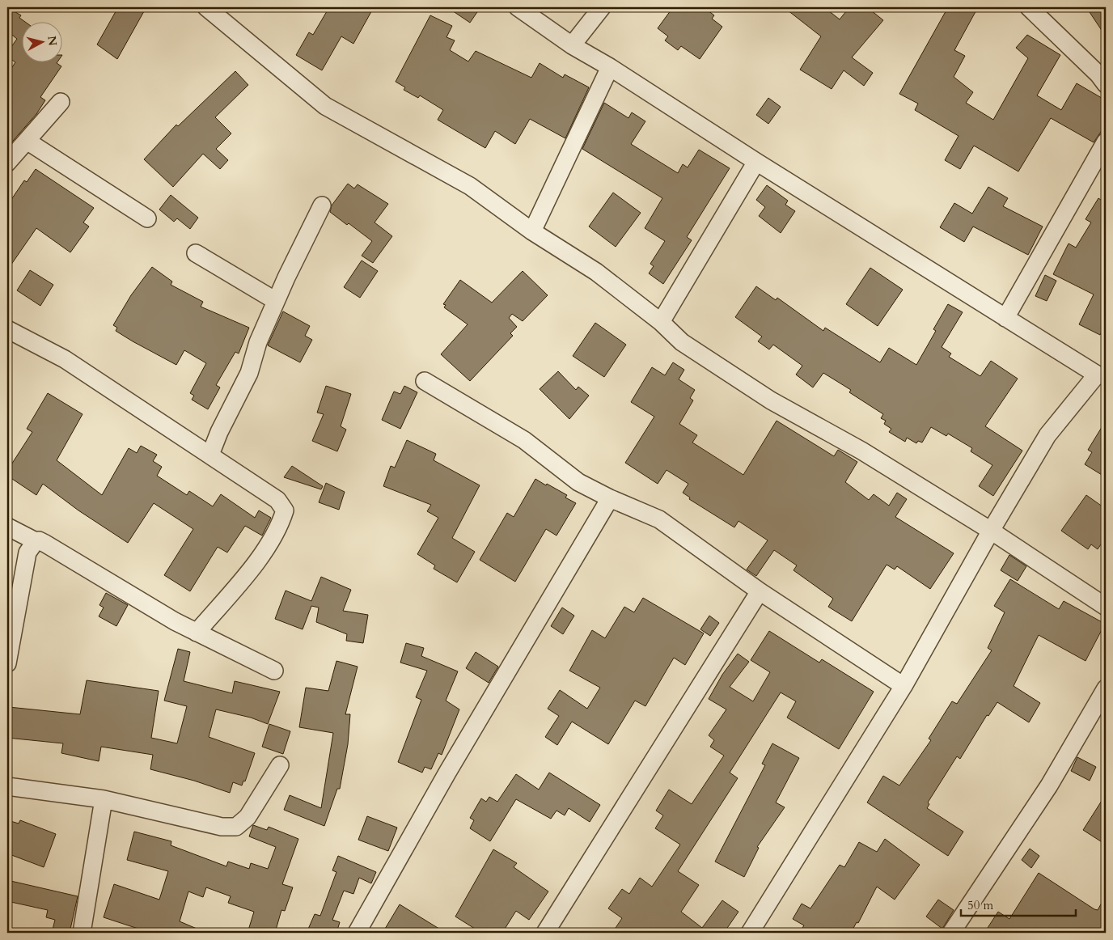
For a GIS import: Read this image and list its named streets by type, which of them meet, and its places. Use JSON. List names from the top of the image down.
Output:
{
  "scale_bar": "50 m",
  "north": "right"
}
